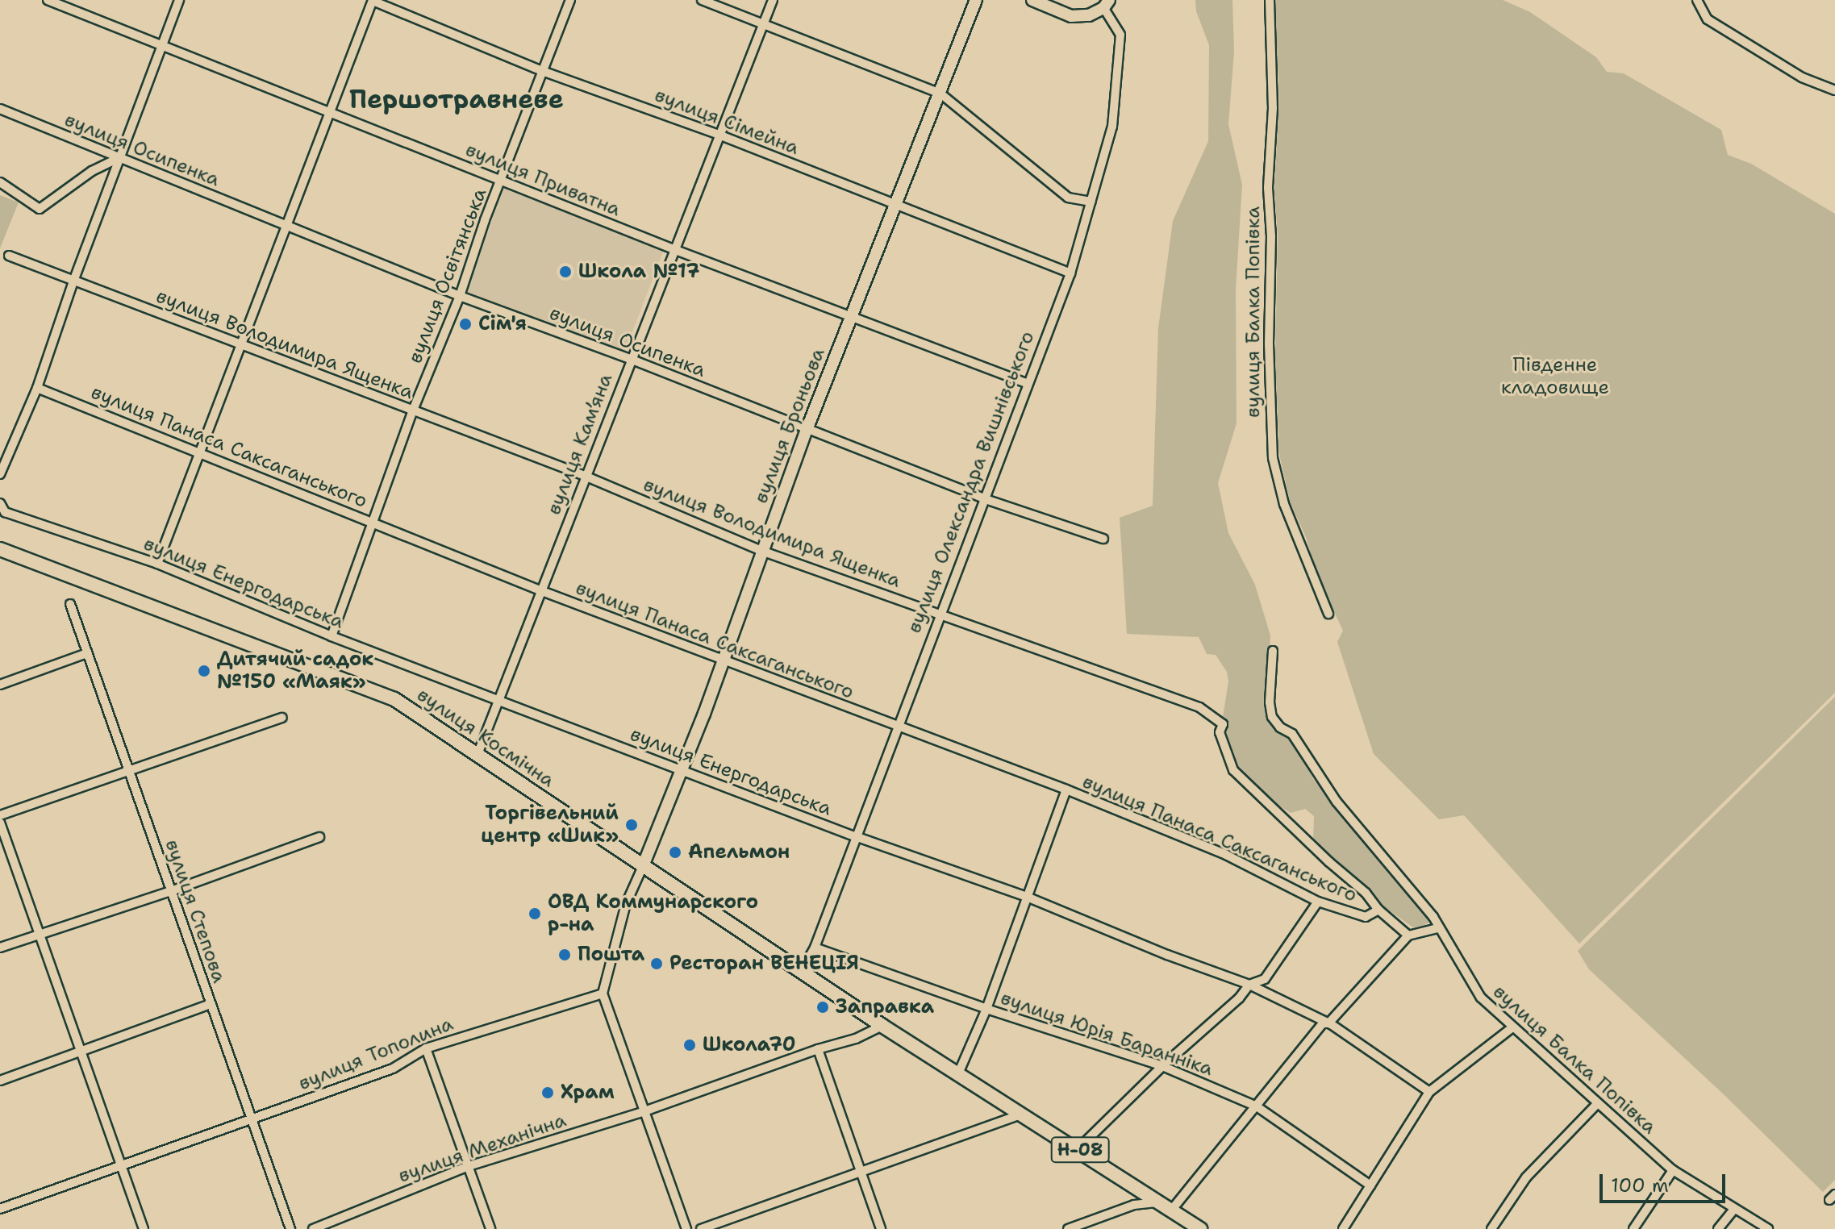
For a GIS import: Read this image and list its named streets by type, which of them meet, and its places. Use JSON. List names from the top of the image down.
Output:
{
  "streets": {
    "main road": ["вулиця Космічна", "Н-08"],
    "street": [
      "вулиця Сімейна",
      "вулиця Осипенка",
      "вулиця Приватна",
      "вулиця Освітянська",
      "вулиця Балка Попівка",
      "вулиця Володимира Ященка",
      "вулиця Броньова",
      "вулиця Кам’яна",
      "вулиця Панаса Саксаганського",
      "вулиця Олександра Вишнівського",
      "вулиця Енергодарська",
      "вулиця Степова",
      "вулиця Юрія Баранніка",
      "вулиця Тополина",
      "вулиця Механічна"
    ]
  },
  "crossings": [
    ["вулиця Сімейна", "вулиця Освітянська"],
    ["вулиця Сімейна", "вулиця Броньова"],
    ["вулиця Сімейна", "вулиця Кам’яна"],
    ["вулиця Сімейна", "вулиця Олександра Вишнівського"],
    ["вулиця Осипенка", "вулиця Освітянська"],
    ["вулиця Осипенка", "вулиця Броньова"],
    ["вулиця Осипенка", "вулиця Кам’яна"],
    ["вулиця Осипенка", "вулиця Олександра Вишнівського"],
    ["вулиця Приватна", "вулиця Освітянська"],
    ["вулиця Приватна", "вулиця Броньова"],
    ["вулиця Приватна", "вулиця Кам’яна"],
    ["вулиця Приватна", "вулиця Олександра Вишнівського"],
    ["вулиця Освітянська", "вулиця Володимира Ященка"],
    ["вулиця Освітянська", "вулиця Панаса Саксаганського"],
    ["вулиця Освітянська", "вулиця Енергодарська"],
    ["вулиця Володимира Ященка", "вулиця Броньова"],
    ["вулиця Володимира Ященка", "вулиця Кам’яна"],
    ["вулиця Володимира Ященка", "вулиця Панаса Саксаганського"],
    ["вулиця Володимира Ященка", "вулиця Олександра Вишнівського"],
    ["вулиця Броньова", "вулиця Панаса Саксаганського"],
    ["вулиця Броньова", "вулиця Енергодарська"],
    ["вулиця Броньова", "вулиця Космічна"],
    ["вулиця Кам’яна", "вулиця Панаса Саксаганського"],
    ["вулиця Кам’яна", "вулиця Енергодарська"],
    ["вулиця Кам’яна", "вулиця Космічна"],
    ["вулиця Панаса Саксаганського", "вулиця Олександра Вишнівського"],
    ["вулиця Олександра Вишнівського", "вулиця Енергодарська"],
    ["вулиця Олександра Вишнівського", "вулиця Космічна"],
    ["вулиця Олександра Вишнівського", "вулиця Юрія Баранніка"],
    ["вулиця Космічна", "вулиця Механічна"],
    ["вулиця Степова", "вулиця Тополина"]
  ],
  "districts": ["Першотравневе"],
  "parks": ["Південне кладовище"],
  "places": [
    "Школа №17",
    "Сім'я",
    "Дитячий садок №150 «Маяк»",
    "Торгівельний центр «Шик»",
    "Апельмон",
    "ОВД Коммунарского р-на",
    "Пошта",
    "Ресторан ВЕНЕЦІЯ",
    "Заправка",
    "Школа70",
    "Храм"
  ],
  "scale_bar": "100 m"
}
